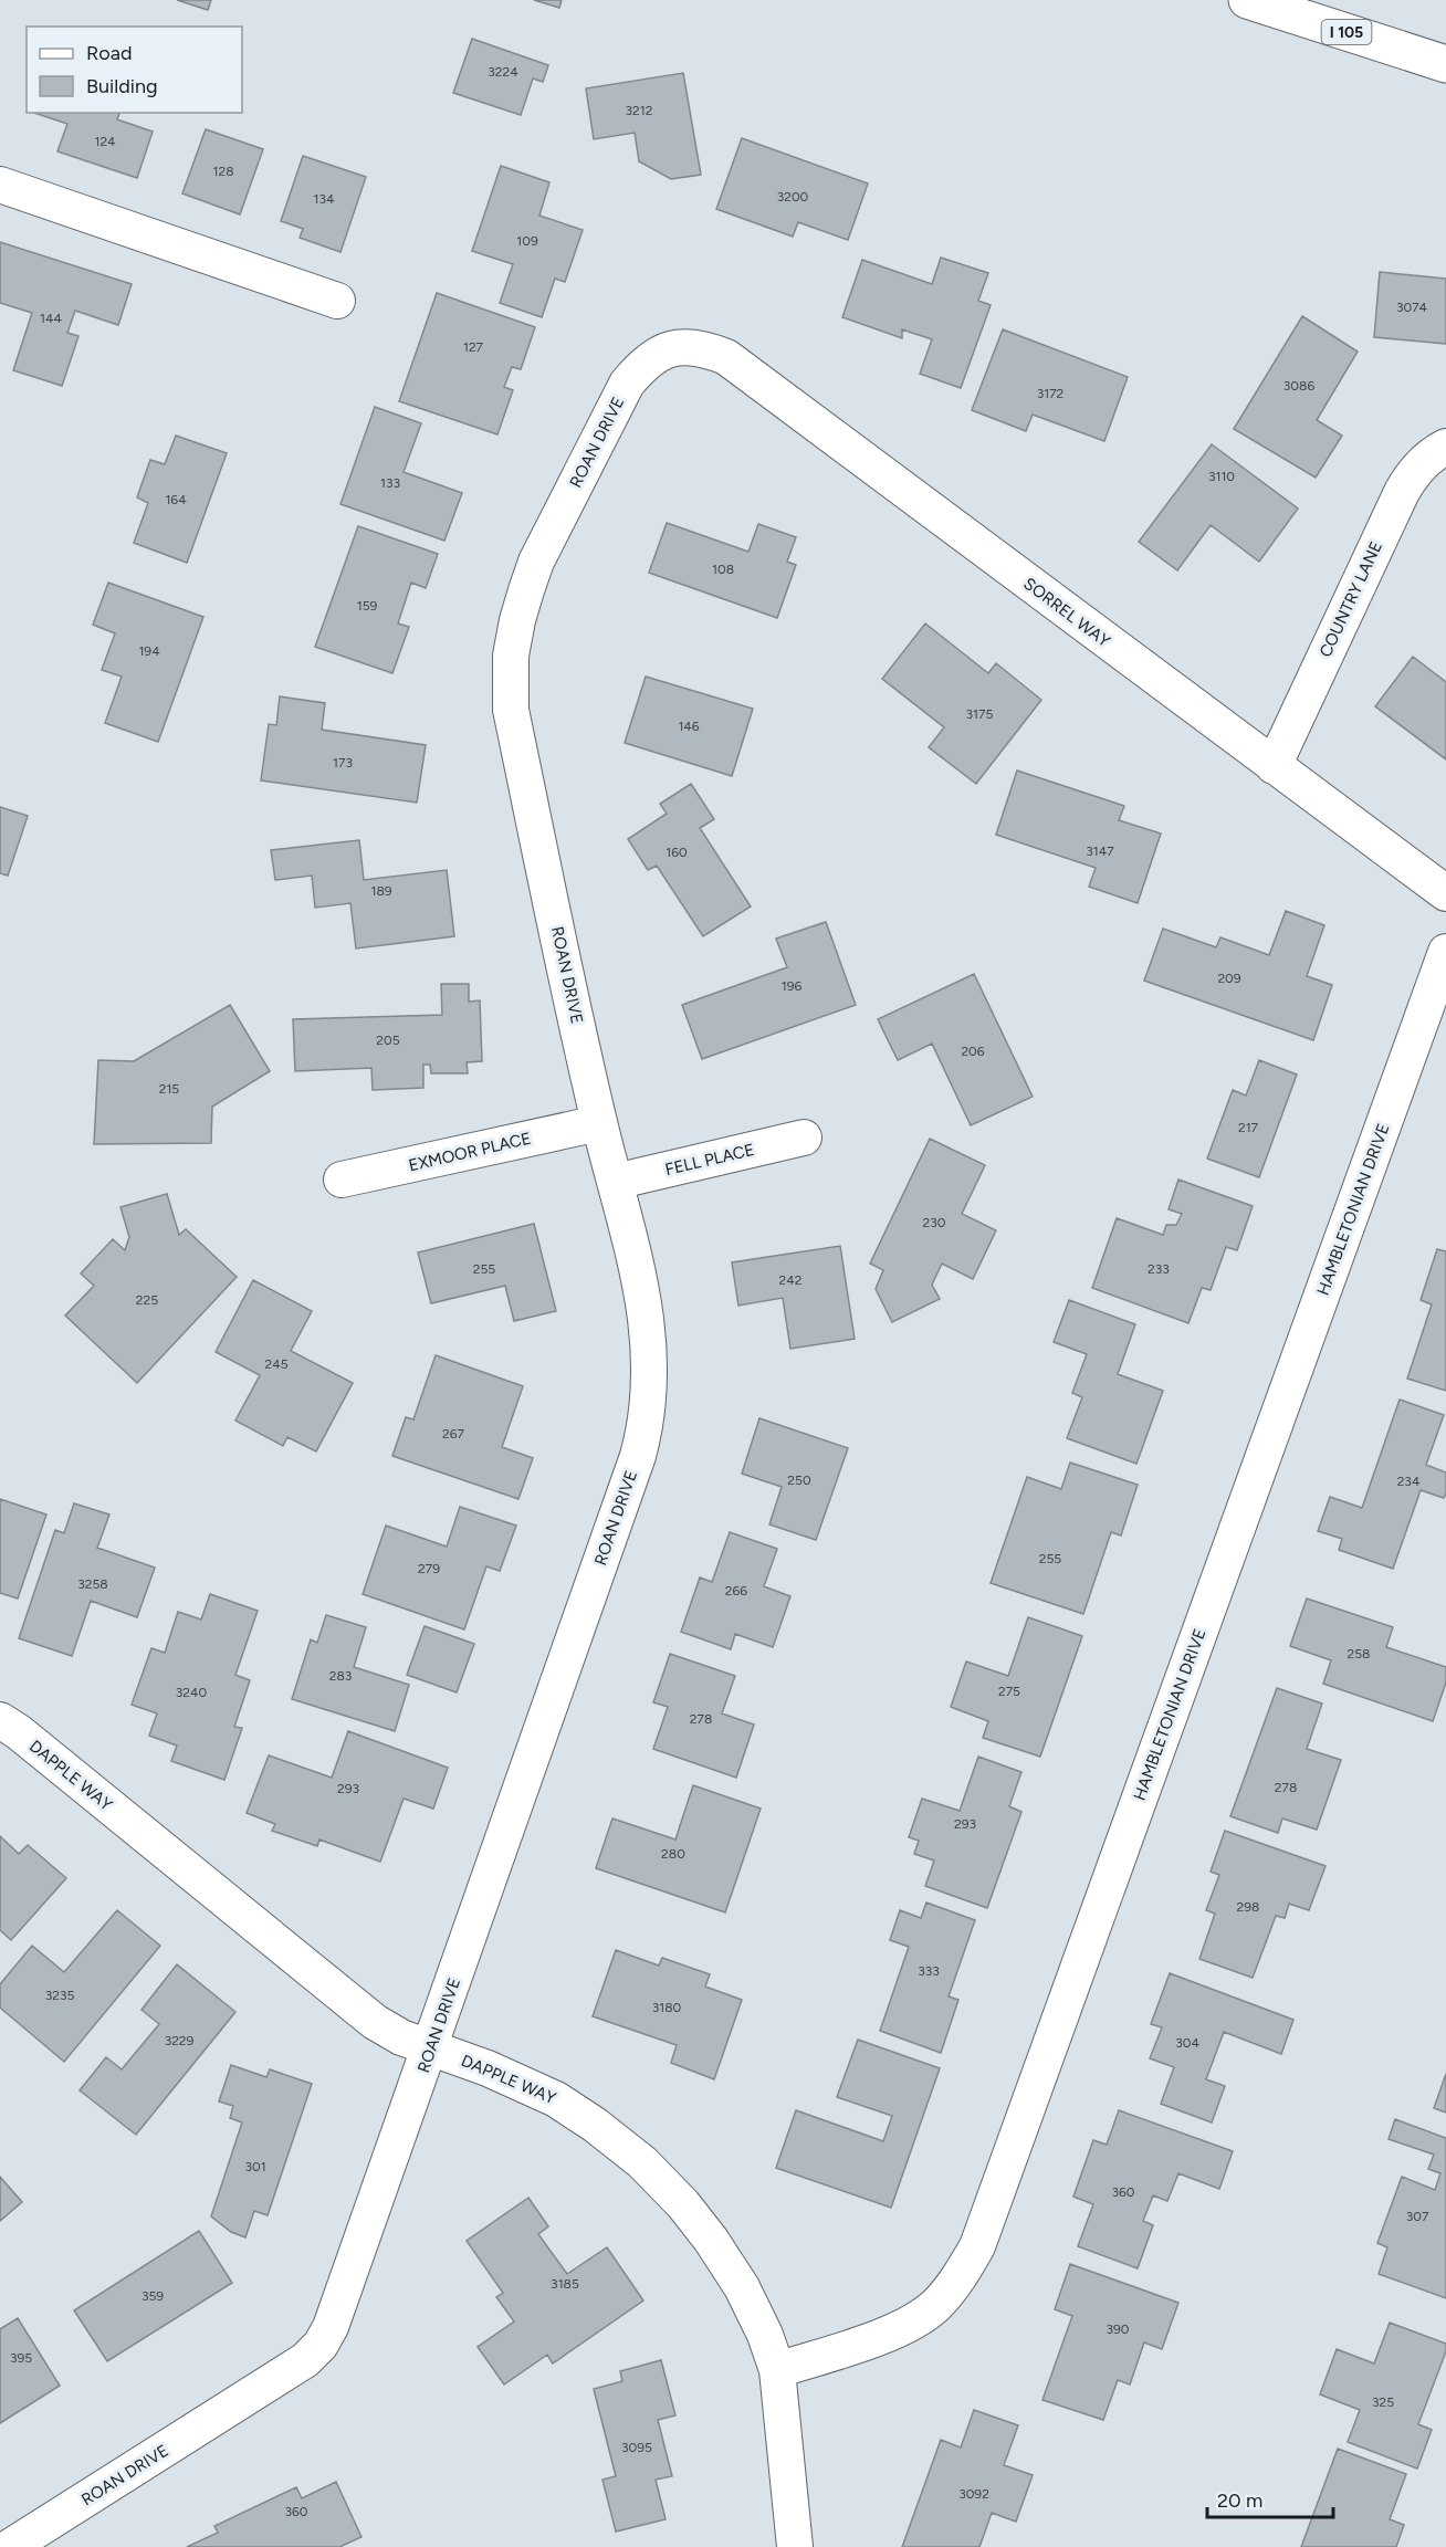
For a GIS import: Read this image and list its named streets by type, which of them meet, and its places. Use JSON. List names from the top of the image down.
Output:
{
  "streets": {
    "highway": ["I 105"],
    "street": [
      "ROAN DRIVE",
      "COUNTRY LANE",
      "SORREL WAY",
      "EXMOOR PLACE",
      "FELL PLACE",
      "HAMBLETONIAN DRIVE",
      "DAPPLE WAY"
    ]
  },
  "crossings": [
    ["ROAN DRIVE", "SORREL WAY"],
    ["ROAN DRIVE", "EXMOOR PLACE"],
    ["ROAN DRIVE", "FELL PLACE"],
    ["ROAN DRIVE", "DAPPLE WAY"],
    ["COUNTRY LANE", "SORREL WAY"],
    ["HAMBLETONIAN DRIVE", "DAPPLE WAY"]
  ],
  "house_numbers": [
    "3224",
    "3212",
    "124",
    "128",
    "3200",
    "134",
    "109",
    "3074",
    "144",
    "127",
    "3086",
    "3172",
    "3110",
    "133",
    "164",
    "108",
    "159",
    "194",
    "3175",
    "146",
    "173",
    "3147",
    "160",
    "189",
    "209",
    "196",
    "205",
    "206",
    "215",
    "217",
    "230",
    "255",
    "233",
    "242",
    "225",
    "245",
    "267",
    "250",
    "234",
    "255",
    "279",
    "3258",
    "266",
    "258",
    "283",
    "275",
    "3240",
    "278",
    "278",
    "293",
    "293",
    "280",
    "298",
    "333",
    "3235",
    "3180",
    "3229",
    "304",
    "301",
    "360",
    "307",
    "3185",
    "359",
    "390",
    "395",
    "325",
    "3095",
    "3092",
    "360"
  ],
  "legend": ["Road", "Building"],
  "scale_bar": "20 m"
}
